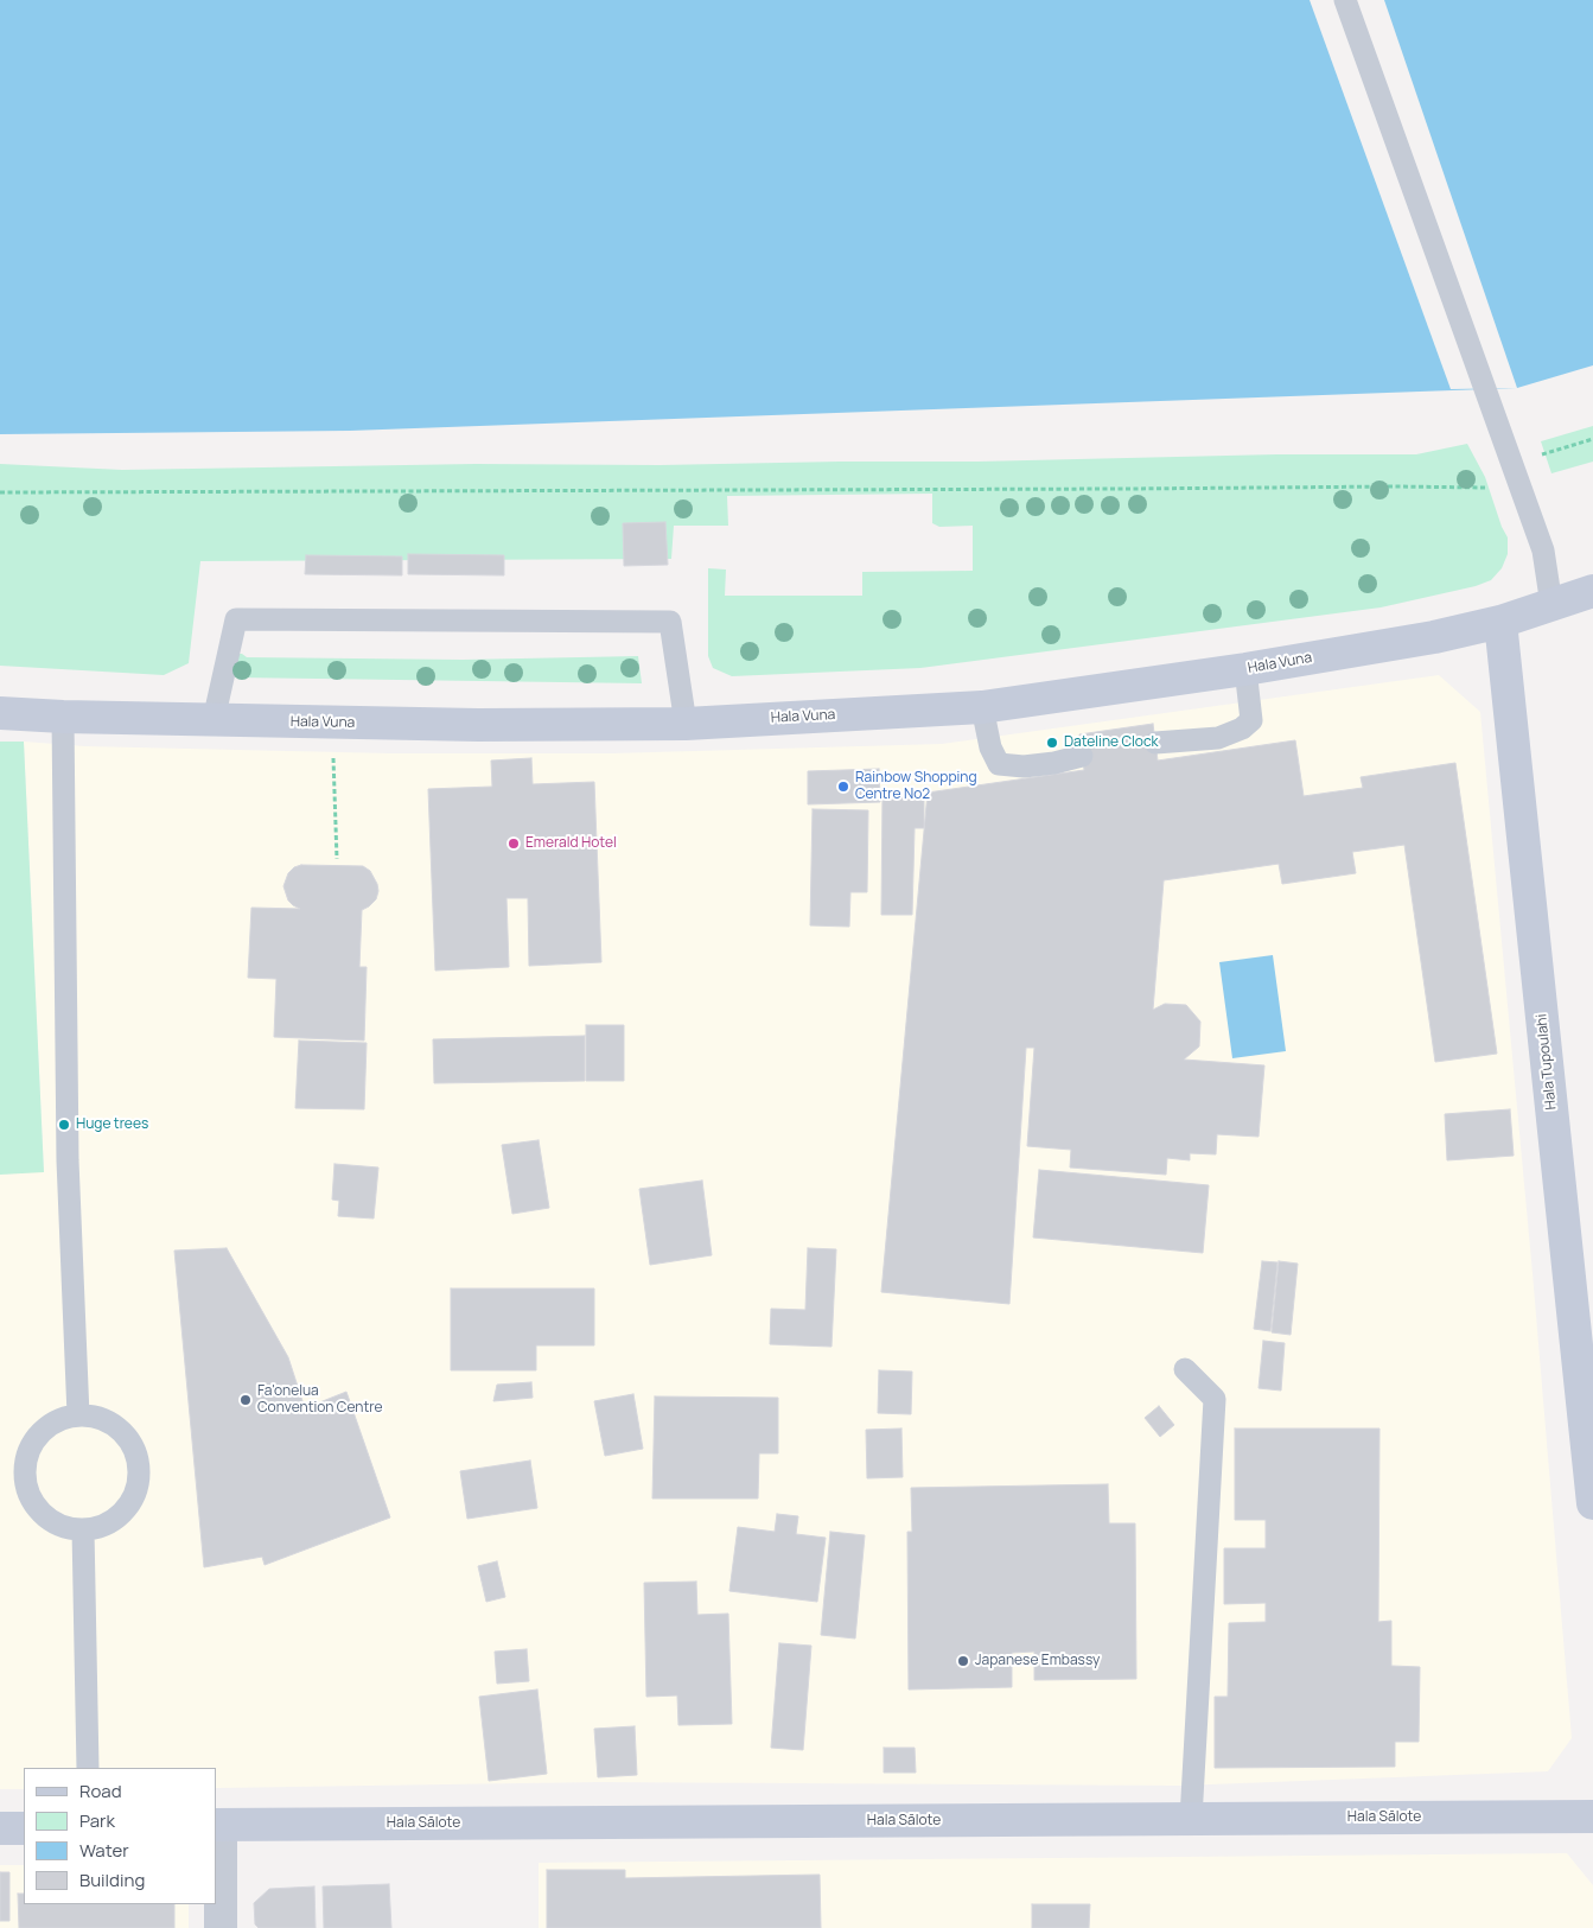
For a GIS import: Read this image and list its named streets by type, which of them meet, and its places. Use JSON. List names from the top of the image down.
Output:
{
  "streets": {
    "main road": ["Hala Vuna", "Hala Tupoulahi", "Hala Sālote"]
  },
  "crossings": [
    ["Hala Vuna", "Hala Tupoulahi"]
  ],
  "places": [
    "Dateline Clock",
    "Rainbow Shopping Centre No2",
    "Emerald Hotel",
    "Huge trees",
    "Fa'onelua Convention Centre",
    "Japanese Embassy"
  ],
  "legend": [
    "Road",
    "Park",
    "Water",
    "Building"
  ]
}
